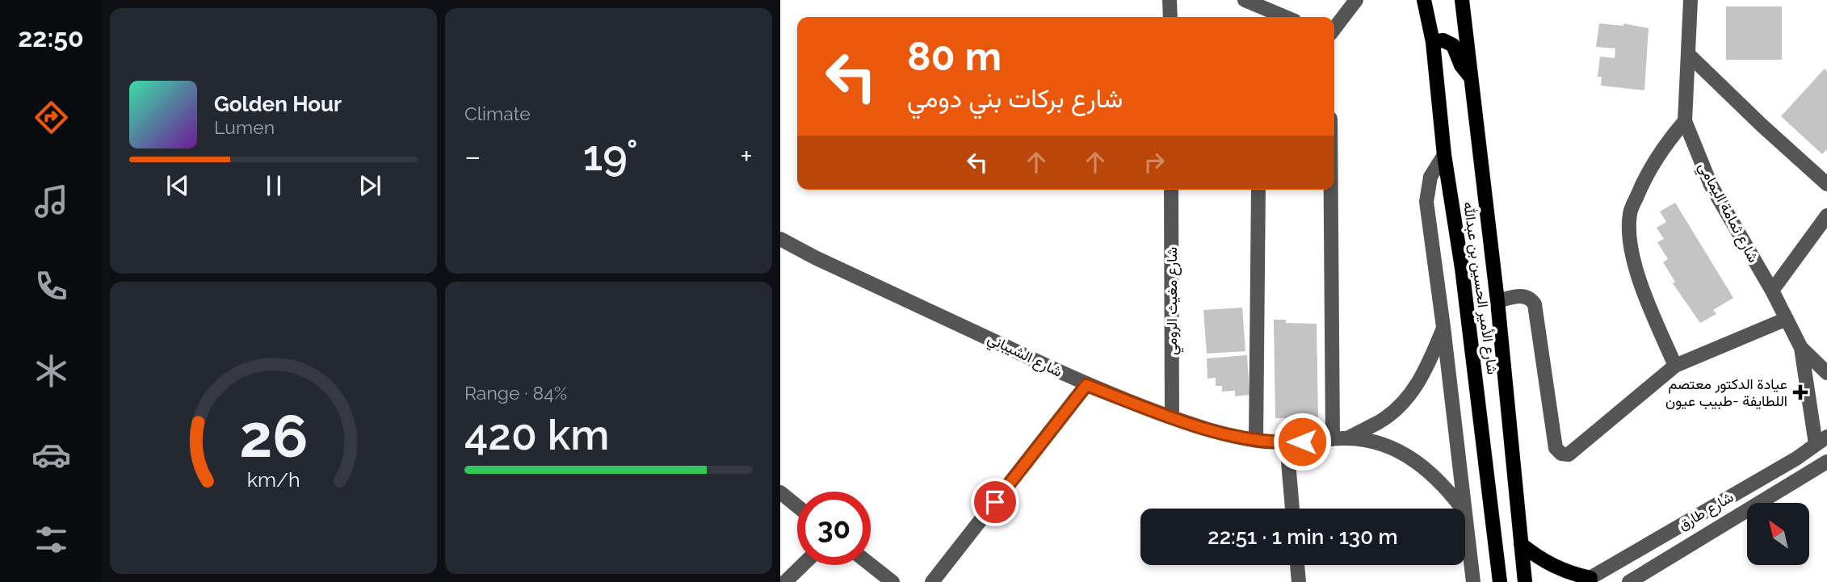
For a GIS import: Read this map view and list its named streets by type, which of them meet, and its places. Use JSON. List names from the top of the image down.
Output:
{
  "streets": {
    "main road": ["شارع الأمير الحسين بن عبدالله"],
    "street": [
      "شارع ثمامة اليمامي",
      "شارع مغيث الرومي",
      "شارع الشيباني",
      "شارع طارق"
    ]
  },
  "crossings": [
    ["شارع ثمامة اليمامي", "شارع طارق"],
    ["شارع مغيث الرومي", "شارع الشيباني"]
  ],
  "places": {
    "health": ["عيادة الدكتور معتصم اللطايفة -طبيب عيون"]
  },
  "north": "top left",
  "page": {
    "tabs": "22:50",
    "tile": [
      "Climate",
      ["Range · 84%", "420 km"]
    ],
    "turn": ["80 m", "شارع بركات بني دومي"],
    "song": ["Golden Hour", "Lumen"],
    "heat": ["−", "19°", "+"],
    "limit": "30",
    "trip": "22:51 · 1 min · 130 m",
    "gauge": ["26", "km/h"]
  }
}
